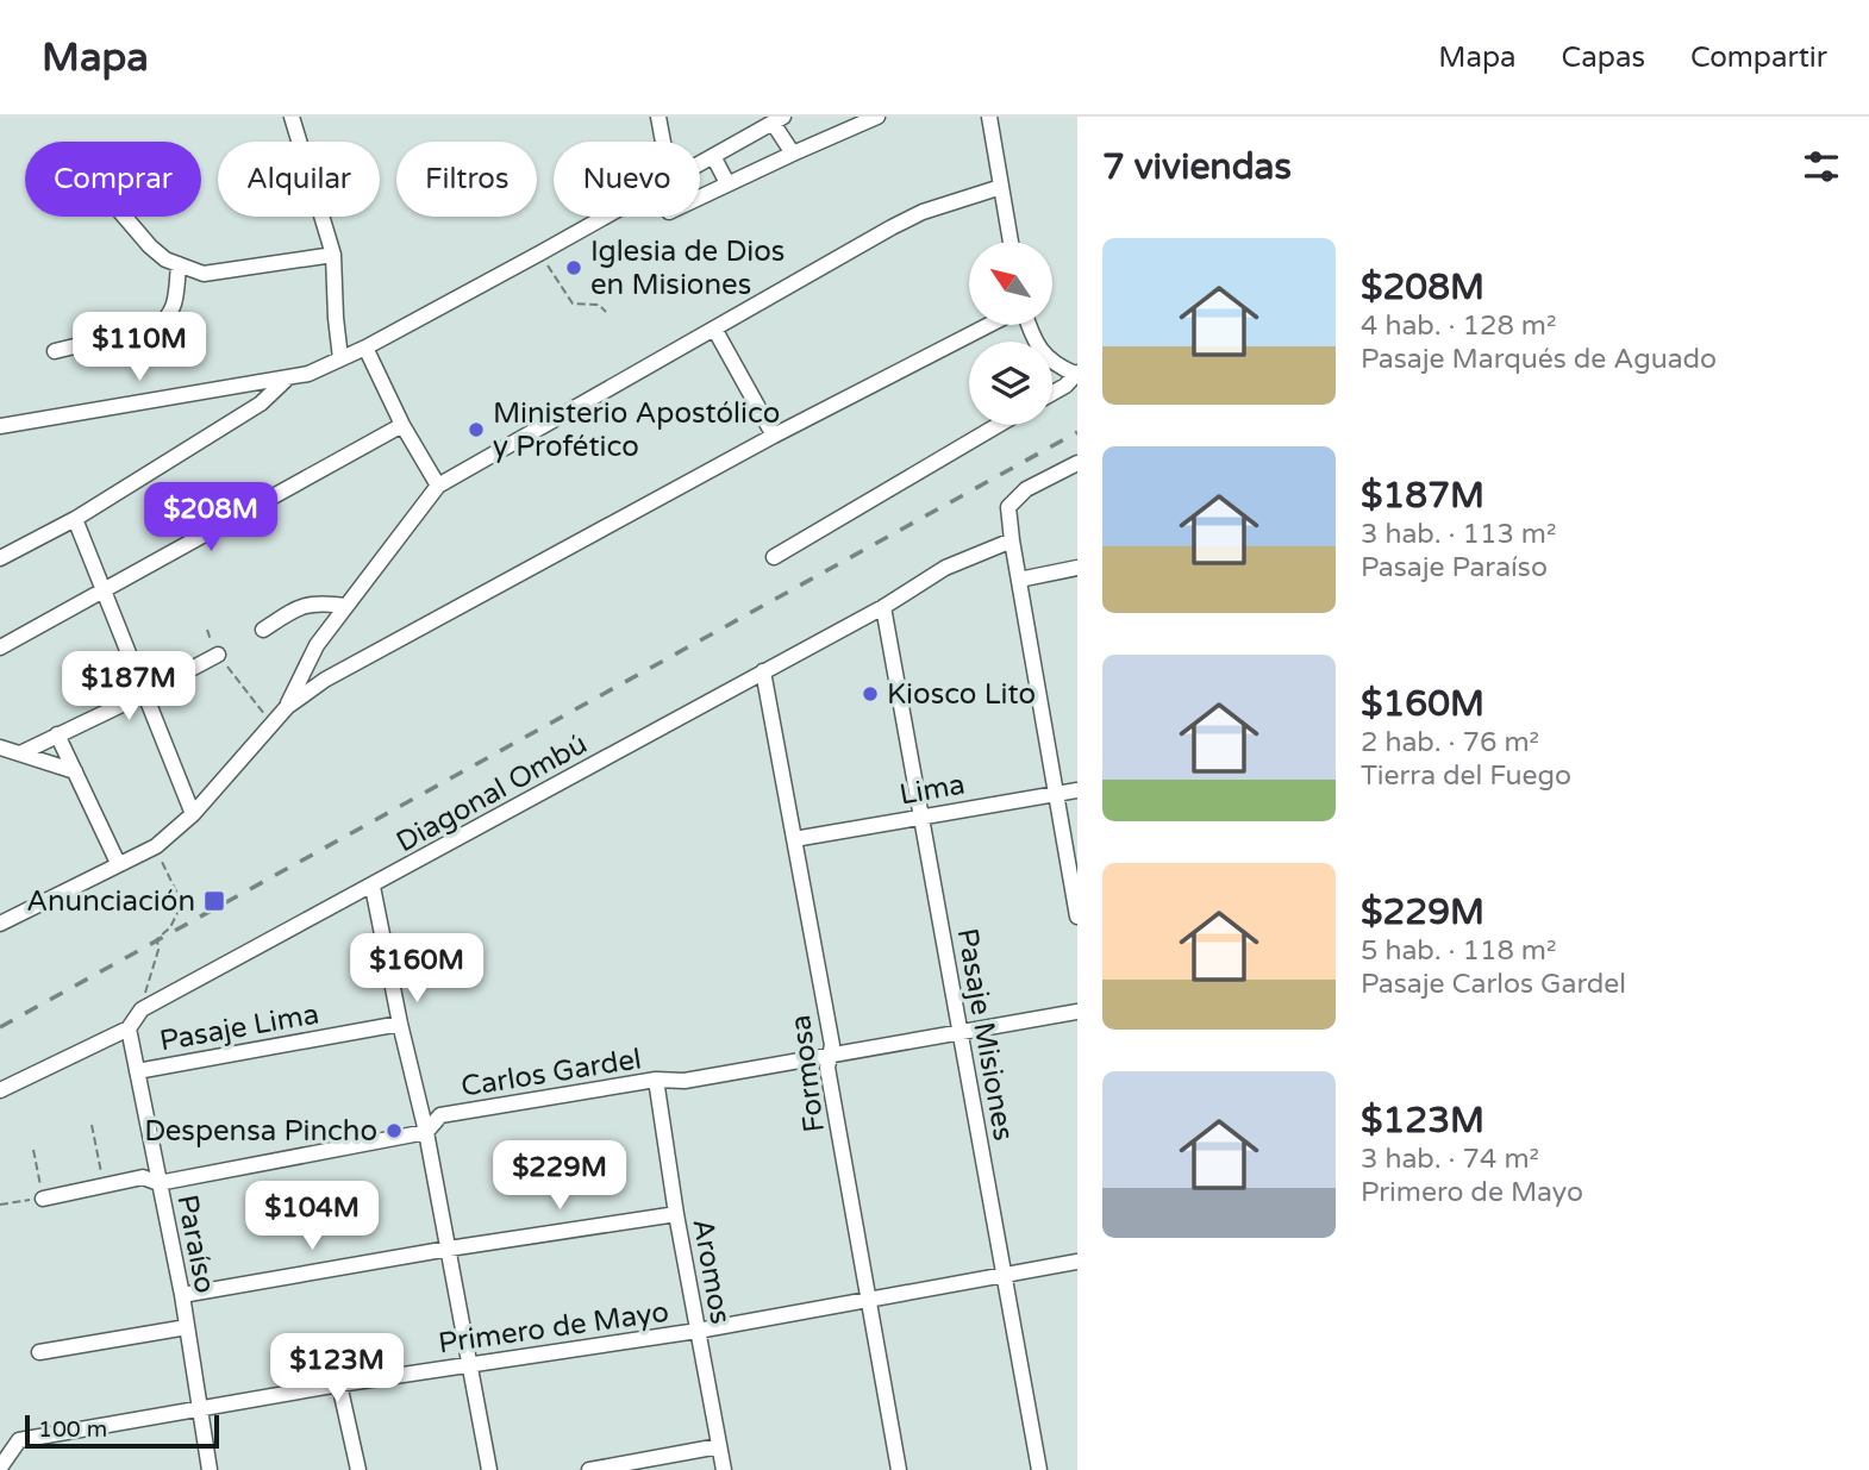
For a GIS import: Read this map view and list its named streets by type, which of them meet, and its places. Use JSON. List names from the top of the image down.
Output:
{
  "streets": {
    "street": [
      "Lima",
      "Diagonal Ombú",
      "Pasaje Lima",
      "Pasaje Misiones",
      "Carlos Gardel",
      "Formosa",
      "Paraíso",
      "Aromos",
      "Primero de Mayo"
    ]
  },
  "crossings": [
    ["Lima", "Pasaje Misiones"],
    ["Lima", "Formosa"],
    ["Diagonal Ombú", "Pasaje Misiones"],
    ["Diagonal Ombú", "Formosa"],
    ["Diagonal Ombú", "Paraíso"],
    ["Pasaje Lima", "Paraíso"],
    ["Pasaje Misiones", "Carlos Gardel"],
    ["Pasaje Misiones", "Primero de Mayo"],
    ["Carlos Gardel", "Formosa"],
    ["Carlos Gardel", "Paraíso"],
    ["Carlos Gardel", "Aromos"],
    ["Formosa", "Primero de Mayo"],
    ["Paraíso", "Primero de Mayo"],
    ["Aromos", "Primero de Mayo"]
  ],
  "places": {
    "other": [
      "Iglesia de Dios en Misiones",
      "Ministerio Apostólico y Profético",
      "Kiosco Lito",
      "Despensa Pincho"
    ],
    "transit": ["Anunciación"]
  },
  "scale_bar": "100 m",
  "north": "top left",
  "page": {
    "header": "Mapa",
    "nav": ["Mapa", "Capas", "Compartir"],
    "heading": "7 viviendas",
    "chip": [
      "Comprar",
      "Alquilar",
      "Filtros",
      "Nuevo"
    ],
    "list": [
      {
        "name": "$208M",
        "note": "4 hab. · 128 m² · Pasaje Marqués de Aguado"
      },
      {
        "name": "$187M",
        "note": "3 hab. · 113 m² · Pasaje Paraíso"
      },
      {
        "name": "$160M",
        "note": "2 hab. · 76 m² · Tierra del Fuego"
      },
      {
        "name": "$229M",
        "note": "5 hab. · 118 m² · Pasaje Carlos Gardel"
      },
      {
        "name": "$123M",
        "note": "3 hab. · 74 m² · Primero de Mayo"
      }
    ],
    "price": [
      "$110M",
      "$208M",
      "$187M",
      "$160M",
      "$229M",
      "$104M",
      "$123M"
    ],
    "scale": "100 m"
  }
}
